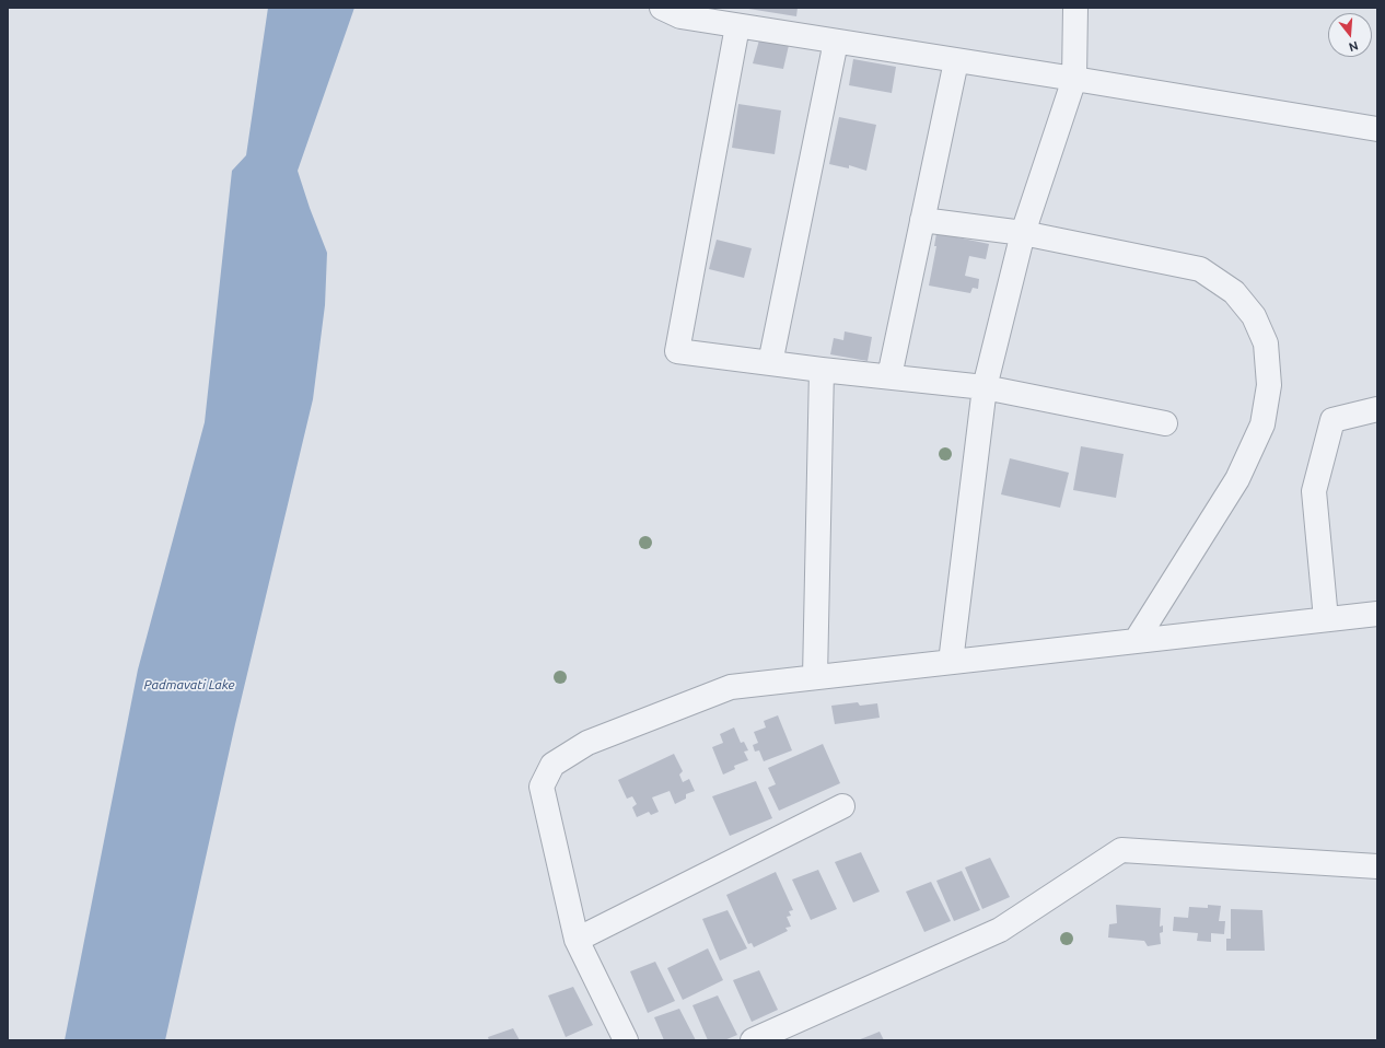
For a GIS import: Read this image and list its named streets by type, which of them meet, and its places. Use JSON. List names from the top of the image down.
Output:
{
  "water": ["Padmavati Lake"],
  "north": "bottom"
}
